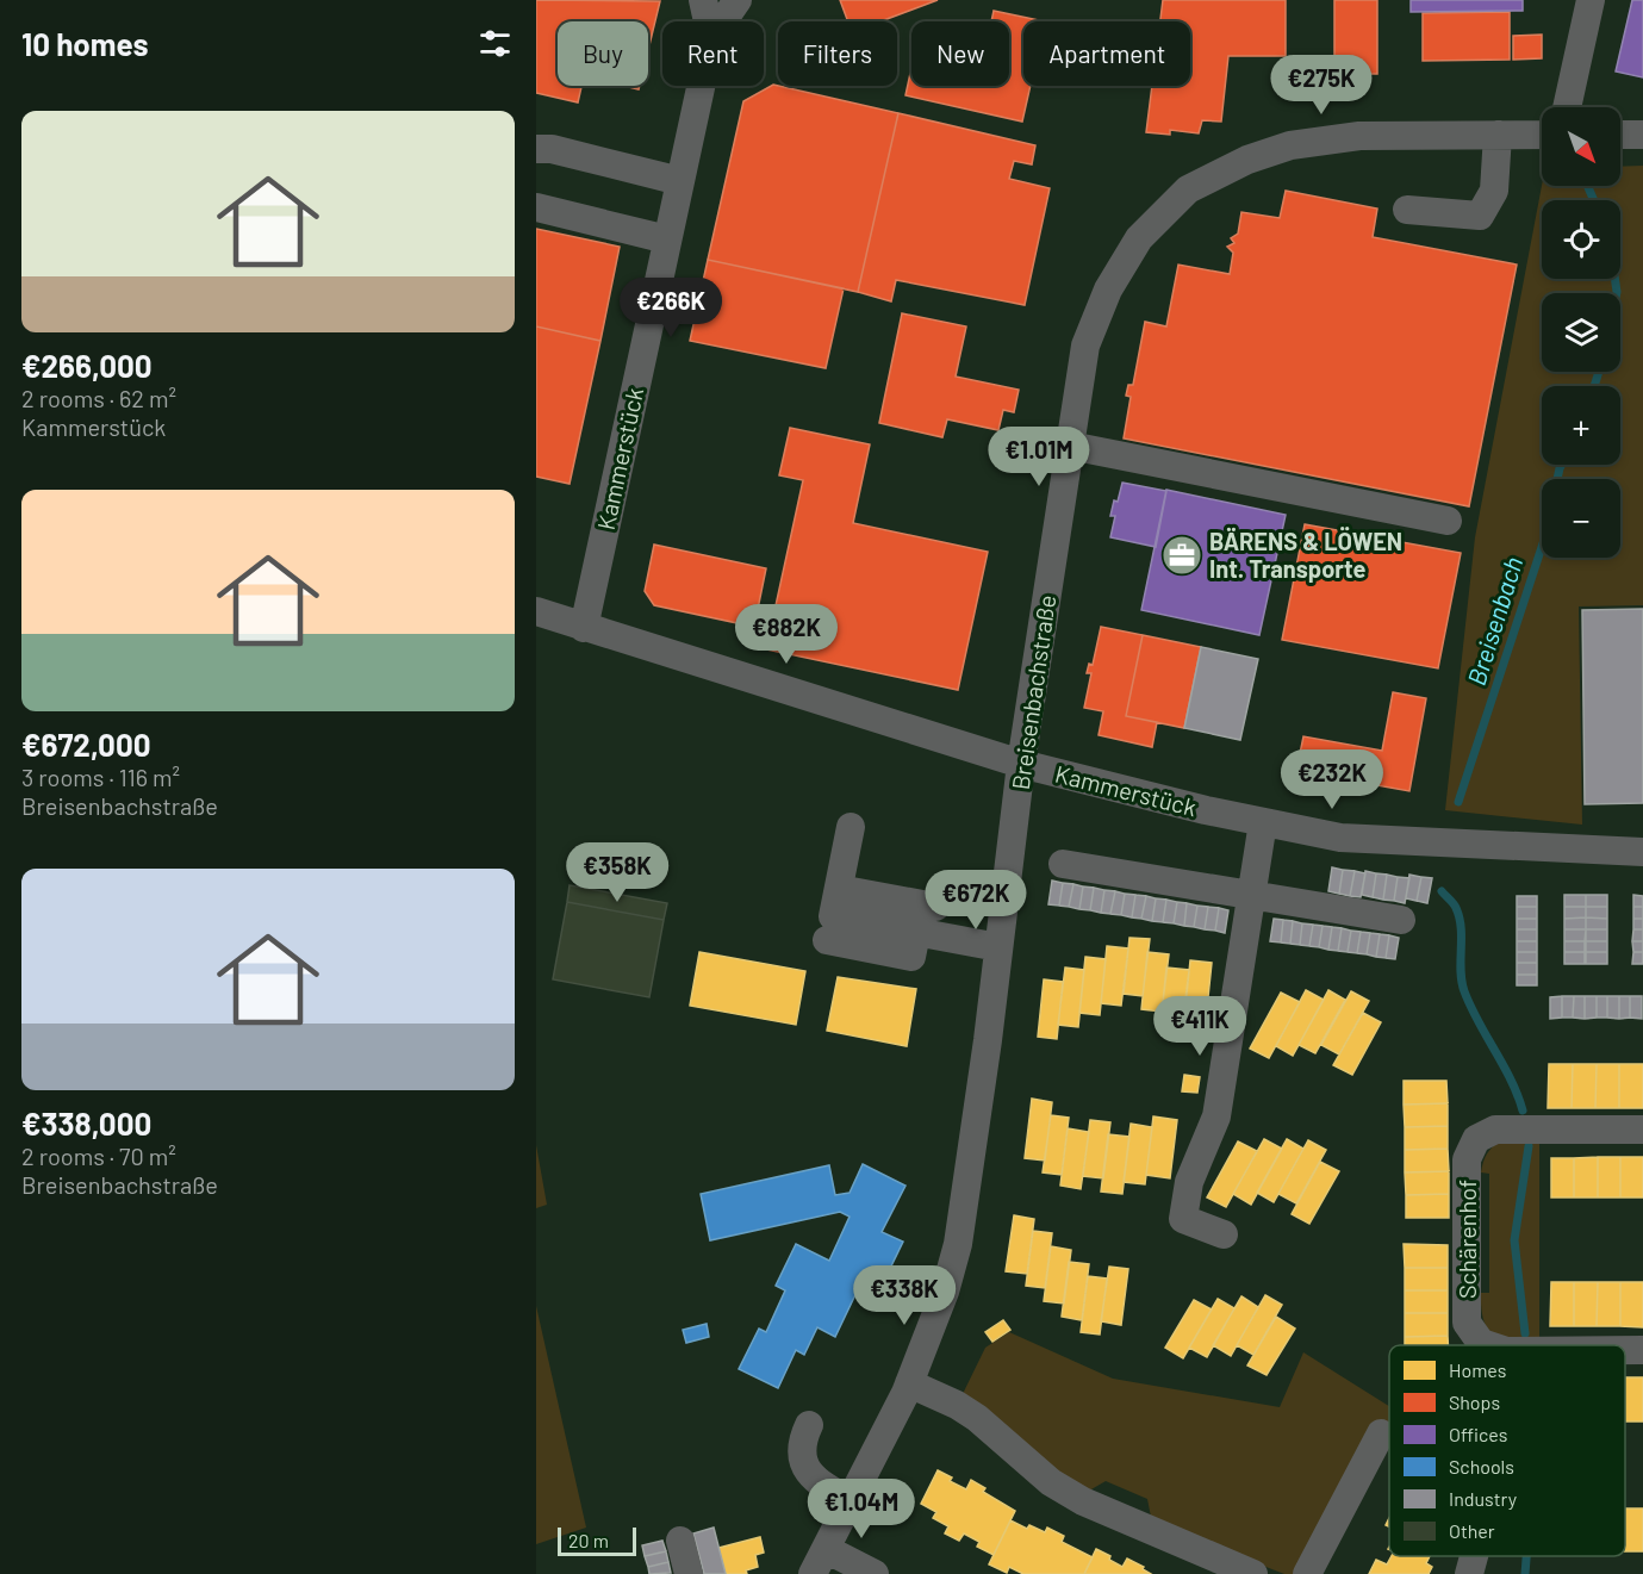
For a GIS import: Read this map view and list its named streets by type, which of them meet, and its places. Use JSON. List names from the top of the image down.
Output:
{
  "streets": {
    "street": ["Kammerstück", "Breisenbachstraße", "Schärenhof"]
  },
  "crossings": [
    ["Kammerstück", "Breisenbachstraße"]
  ],
  "water": ["Breisenbach"],
  "places": {
    "office": ["BÄRENS & LÖWEN Int. Transporte"]
  },
  "legend": [
    "Homes",
    "Shops",
    "Offices",
    "Schools",
    "Industry",
    "Other"
  ],
  "scale_bar": "20 m",
  "north": "bottom right",
  "page": {
    "heading": "10 homes",
    "chip": [
      "Buy",
      "Rent",
      "Filters",
      "New",
      "Apartment"
    ],
    "price": [
      "€275K",
      "€266K",
      "€1.01M",
      "€882K",
      "€232K",
      "€358K",
      "€672K",
      "€411K",
      "€338K",
      "€1.04M"
    ],
    "list": [
      {
        "name": "€266,000",
        "note": "2 rooms · 62 m² · Kammerstück"
      },
      {
        "name": "€672,000",
        "note": "3 rooms · 116 m² · Breisenbachstraße"
      },
      {
        "name": "€338,000",
        "note": "2 rooms · 70 m² · Breisenbachstraße"
      }
    ],
    "map_buttons": ["+", "−"],
    "scale": "20 m"
  }
}
